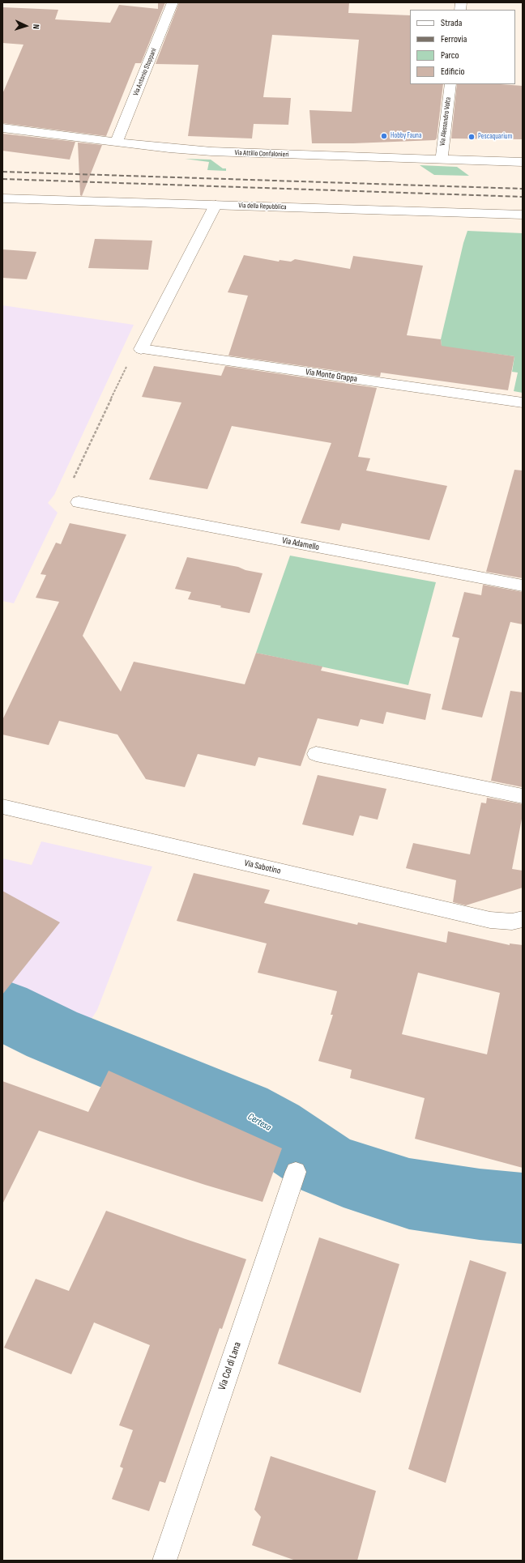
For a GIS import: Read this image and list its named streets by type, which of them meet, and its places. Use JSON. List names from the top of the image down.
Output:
{
  "streets": {
    "street": [
      "Via Antonio Stoppani",
      "Via Alessandro Volta",
      "Via Attilio Confalonieri",
      "Via della Repubblica",
      "Via Monte Grappa",
      "Via Adamello",
      "Via Sabotino",
      "Via Col di Lana"
    ]
  },
  "crossings": [
    ["Via Antonio Stoppani", "Via Attilio Confalonieri"],
    ["Via Alessandro Volta", "Via Attilio Confalonieri"]
  ],
  "water": ["Certesa"],
  "places": ["Hobby Fauna", "Pescaquarium"],
  "legend": [
    "Strada",
    "Ferrovia",
    "Parco",
    "Edificio"
  ],
  "north": "right"
}
